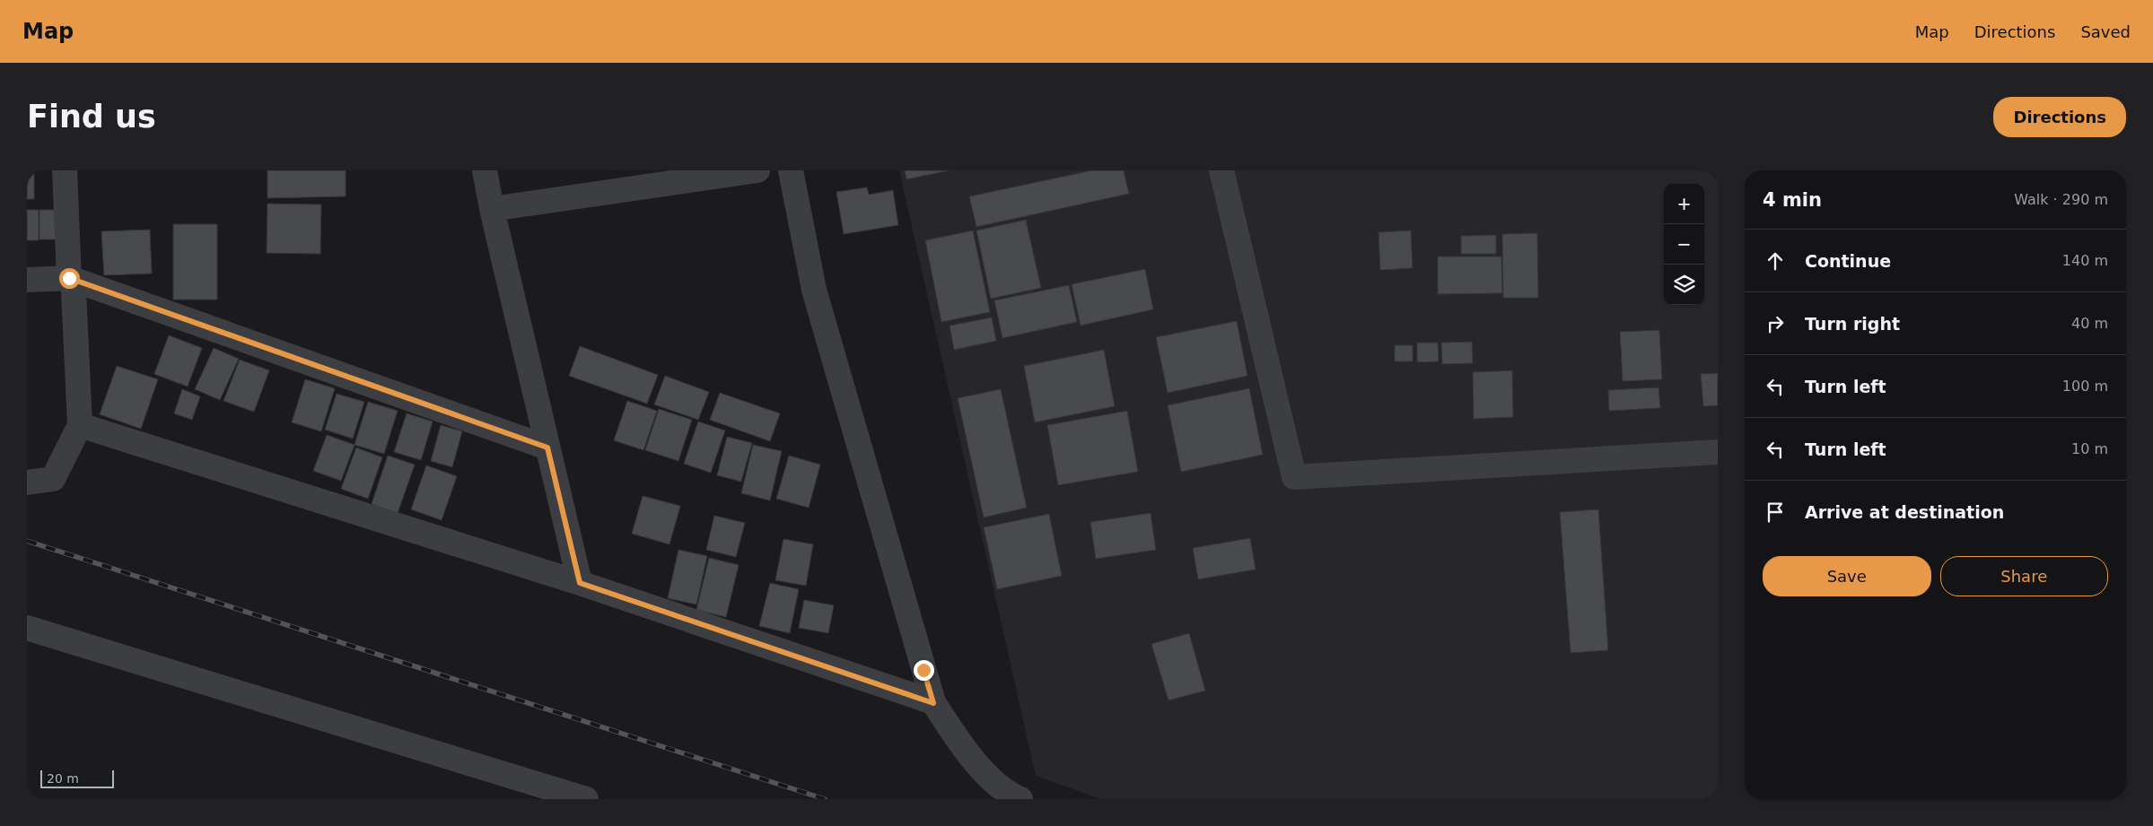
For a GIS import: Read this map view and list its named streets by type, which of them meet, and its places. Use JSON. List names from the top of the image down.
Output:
{
  "scale_bar": "20 m",
  "page": {
    "header": "Map",
    "nav": ["Map", "Directions", "Saved"],
    "buttons": [
      "Directions",
      ["Save", "Share"]
    ],
    "title": "Find us",
    "heading": ["4 min", "Walk · 290 m"],
    "map_buttons": ["+", "−"],
    "list": [
      ["Continue", "140 m"],
      ["Turn right", "40 m"],
      ["Turn left", "100 m"],
      ["Turn left", "10 m"],
      "Arrive at destination"
    ],
    "scale": "20 m"
  }
}
